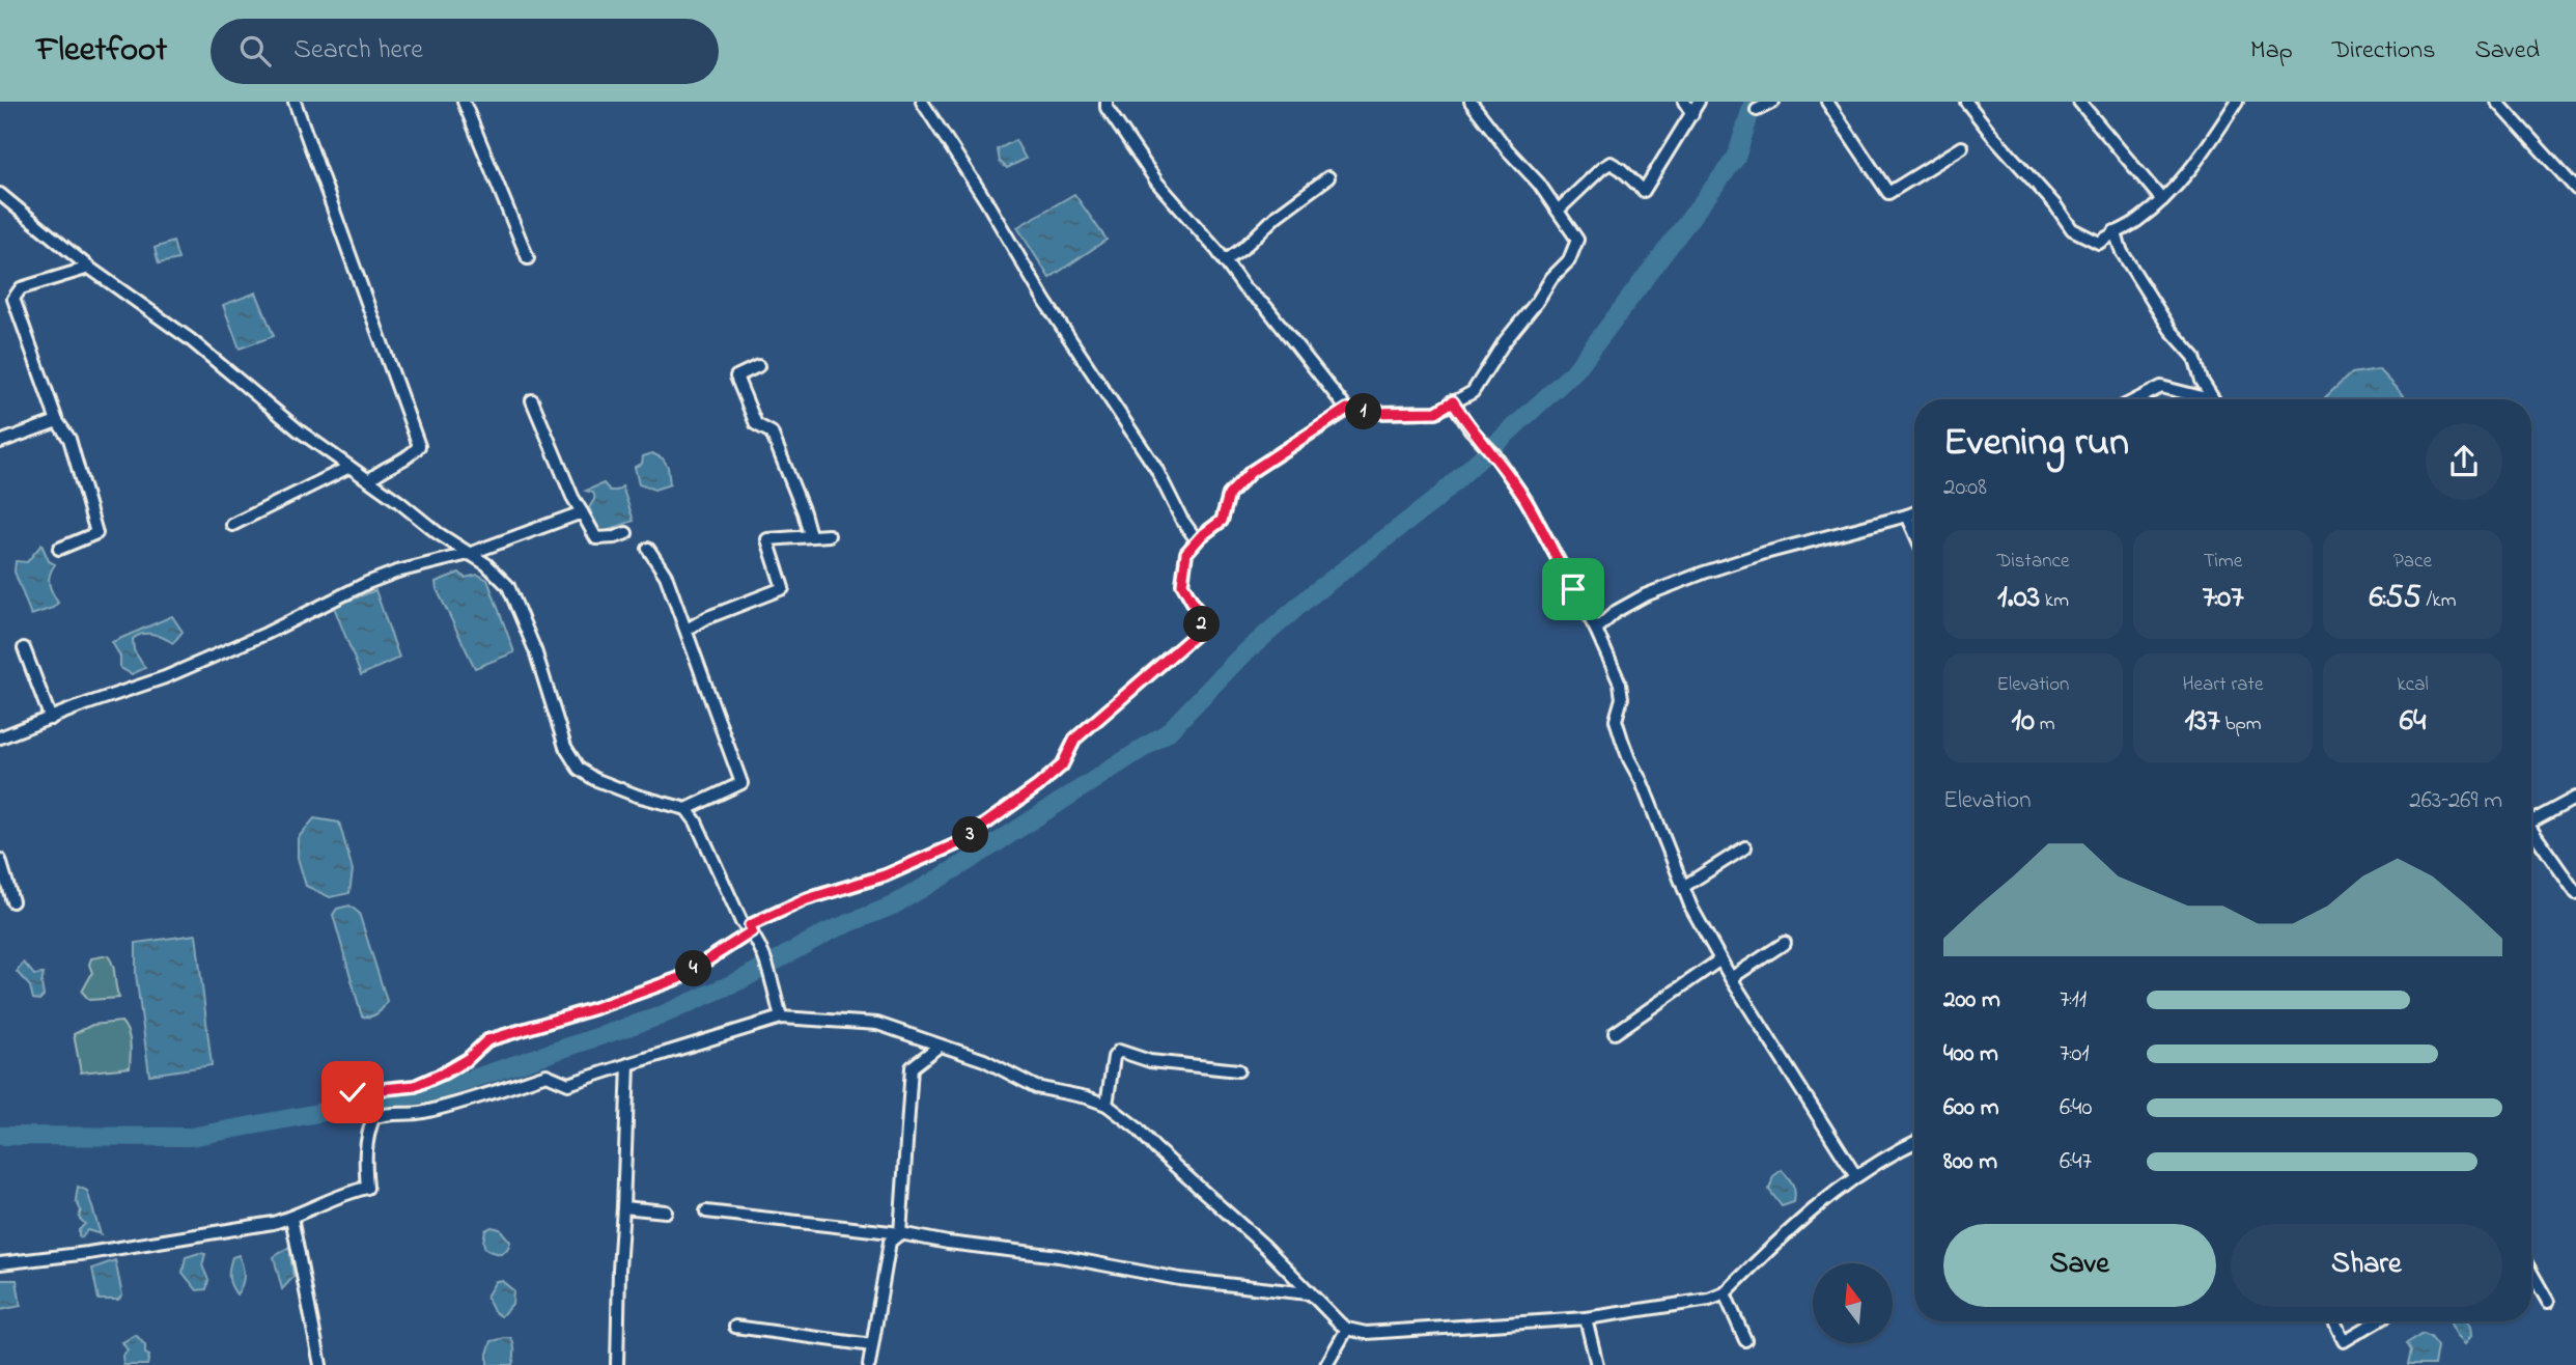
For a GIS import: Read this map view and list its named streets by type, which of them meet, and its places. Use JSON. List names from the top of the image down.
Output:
{
  "north": "top",
  "page": {
    "header": "Fleetfoot",
    "search": "Search here",
    "nav": ["Map", "Directions", "Saved"],
    "pins": [
      "1",
      "2",
      "3",
      "4"
    ],
    "heading": ["Evening run", "20:08"],
    "stats": [
      ["Distance", "1.03 km"],
      ["Time", "7:07"],
      ["Pace", "6:55 /km"],
      ["Elevation", "10 m"],
      ["Heart rate", "137 bpm"],
      ["kcal", "64"]
    ],
    "chart": ["Elevation", "263–269 m"],
    "list": [
      {
        "name": "200 m",
        "note": "7:11"
      },
      {
        "name": "400 m",
        "note": "7:01"
      },
      {
        "name": "600 m",
        "note": "6:40"
      },
      {
        "name": "800 m",
        "note": "6:47"
      }
    ],
    "buttons": ["Save", "Share"]
  }
}
